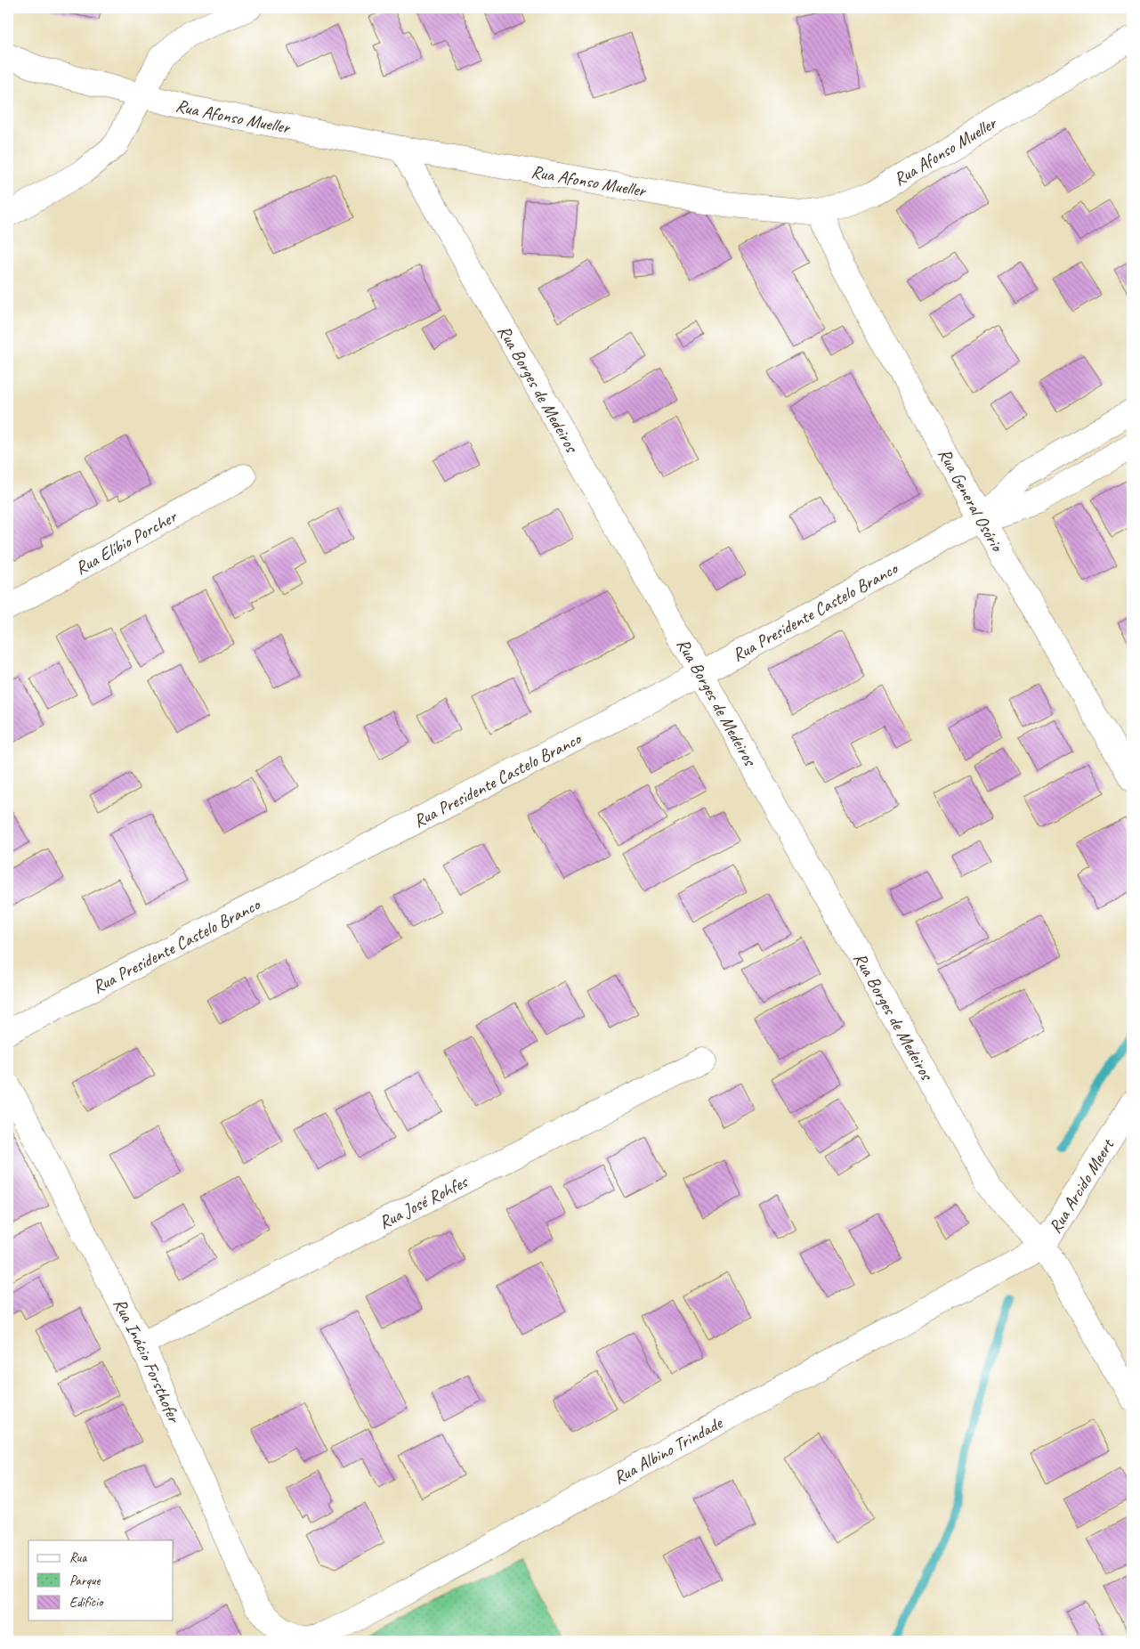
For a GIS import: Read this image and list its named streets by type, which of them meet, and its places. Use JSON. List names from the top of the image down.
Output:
{
  "streets": {
    "street": [
      "Rua Afonso Mueller",
      "Rua Borges de Medeiros",
      "Rua General Osório",
      "Rua Elíbio Porcher",
      "Rua Presidente Castelo Branco",
      "Rua Arcido Meert",
      "Rua José Rohfes",
      "Rua Inácio Forsthofer",
      "Rua Albino Trindade"
    ]
  },
  "crossings": [
    ["Rua Afonso Mueller", "Rua Borges de Medeiros"],
    ["Rua Afonso Mueller", "Rua General Osório"],
    ["Rua Borges de Medeiros", "Rua Presidente Castelo Branco"],
    ["Rua Borges de Medeiros", "Rua Arcido Meert"],
    ["Rua Borges de Medeiros", "Rua Albino Trindade"],
    ["Rua General Osório", "Rua Presidente Castelo Branco"],
    ["Rua Arcido Meert", "Rua Albino Trindade"],
    ["Rua José Rohfes", "Rua Inácio Forsthofer"],
    ["Rua Inácio Forsthofer", "Rua Albino Trindade"]
  ],
  "legend": ["Rua", "Parque", "Edifício"]
}
